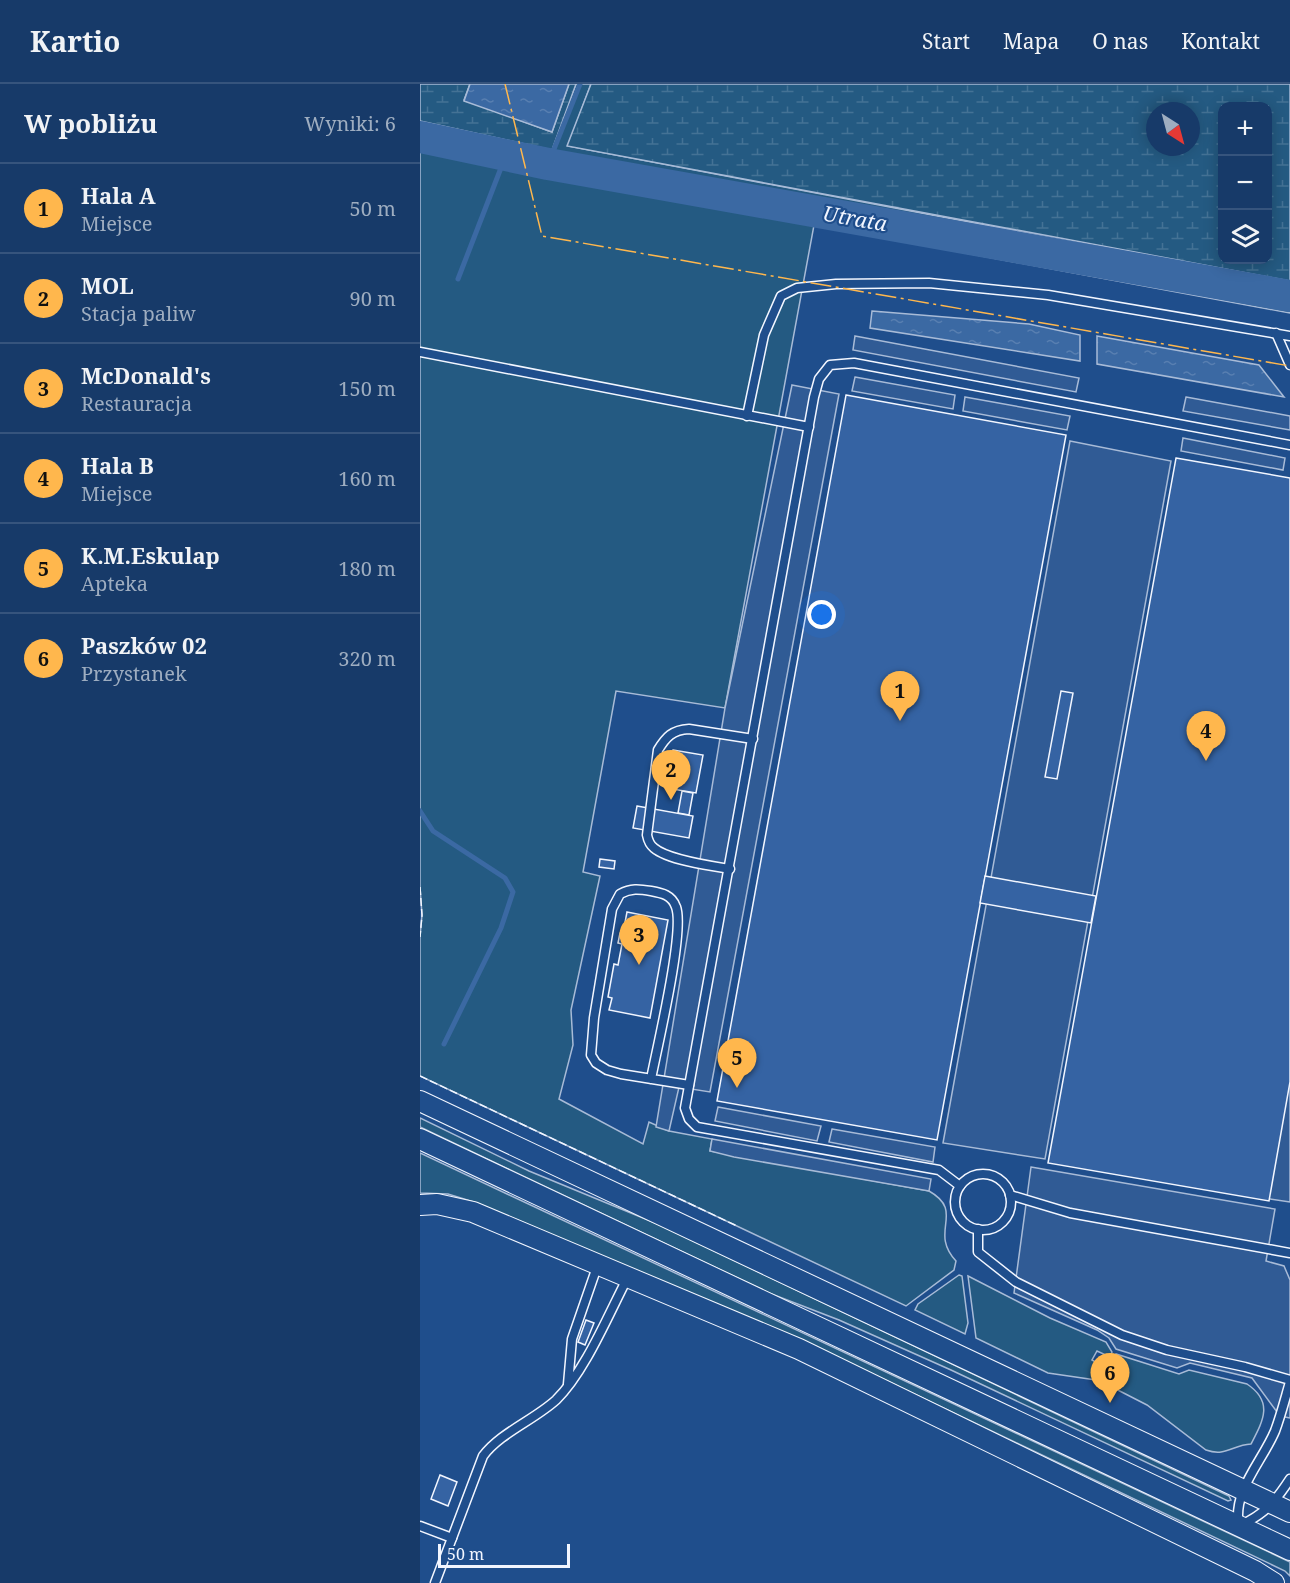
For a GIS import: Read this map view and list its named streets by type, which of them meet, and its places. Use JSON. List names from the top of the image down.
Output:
{
  "water": ["Utrata"],
  "scale_bar": "50 m",
  "north": "bottom right",
  "page": {
    "header": "Kartio",
    "nav": [
      "Start",
      "Mapa",
      "O nas",
      "Kontakt"
    ],
    "heading": ["W pobliżu", "Wyniki: 6"],
    "map_buttons": ["+", "−"],
    "list": [
      {
        "mark": "1",
        "name": "Hala A",
        "note": "Miejsce",
        "value": "50 m"
      },
      {
        "mark": "2",
        "name": "MOL",
        "note": "Stacja paliw",
        "value": "90 m"
      },
      {
        "mark": "3",
        "name": "McDonald's",
        "note": "Restauracja",
        "value": "150 m"
      },
      {
        "mark": "4",
        "name": "Hala B",
        "note": "Miejsce",
        "value": "160 m"
      },
      {
        "mark": "5",
        "name": "K.M.Eskulap",
        "note": "Apteka",
        "value": "180 m"
      },
      {
        "mark": "6",
        "name": "Paszków 02",
        "note": "Przystanek",
        "value": "320 m"
      }
    ],
    "pins": [
      "1",
      "4",
      "2",
      "3",
      "5",
      "6"
    ],
    "scale": "50 m"
  }
}
